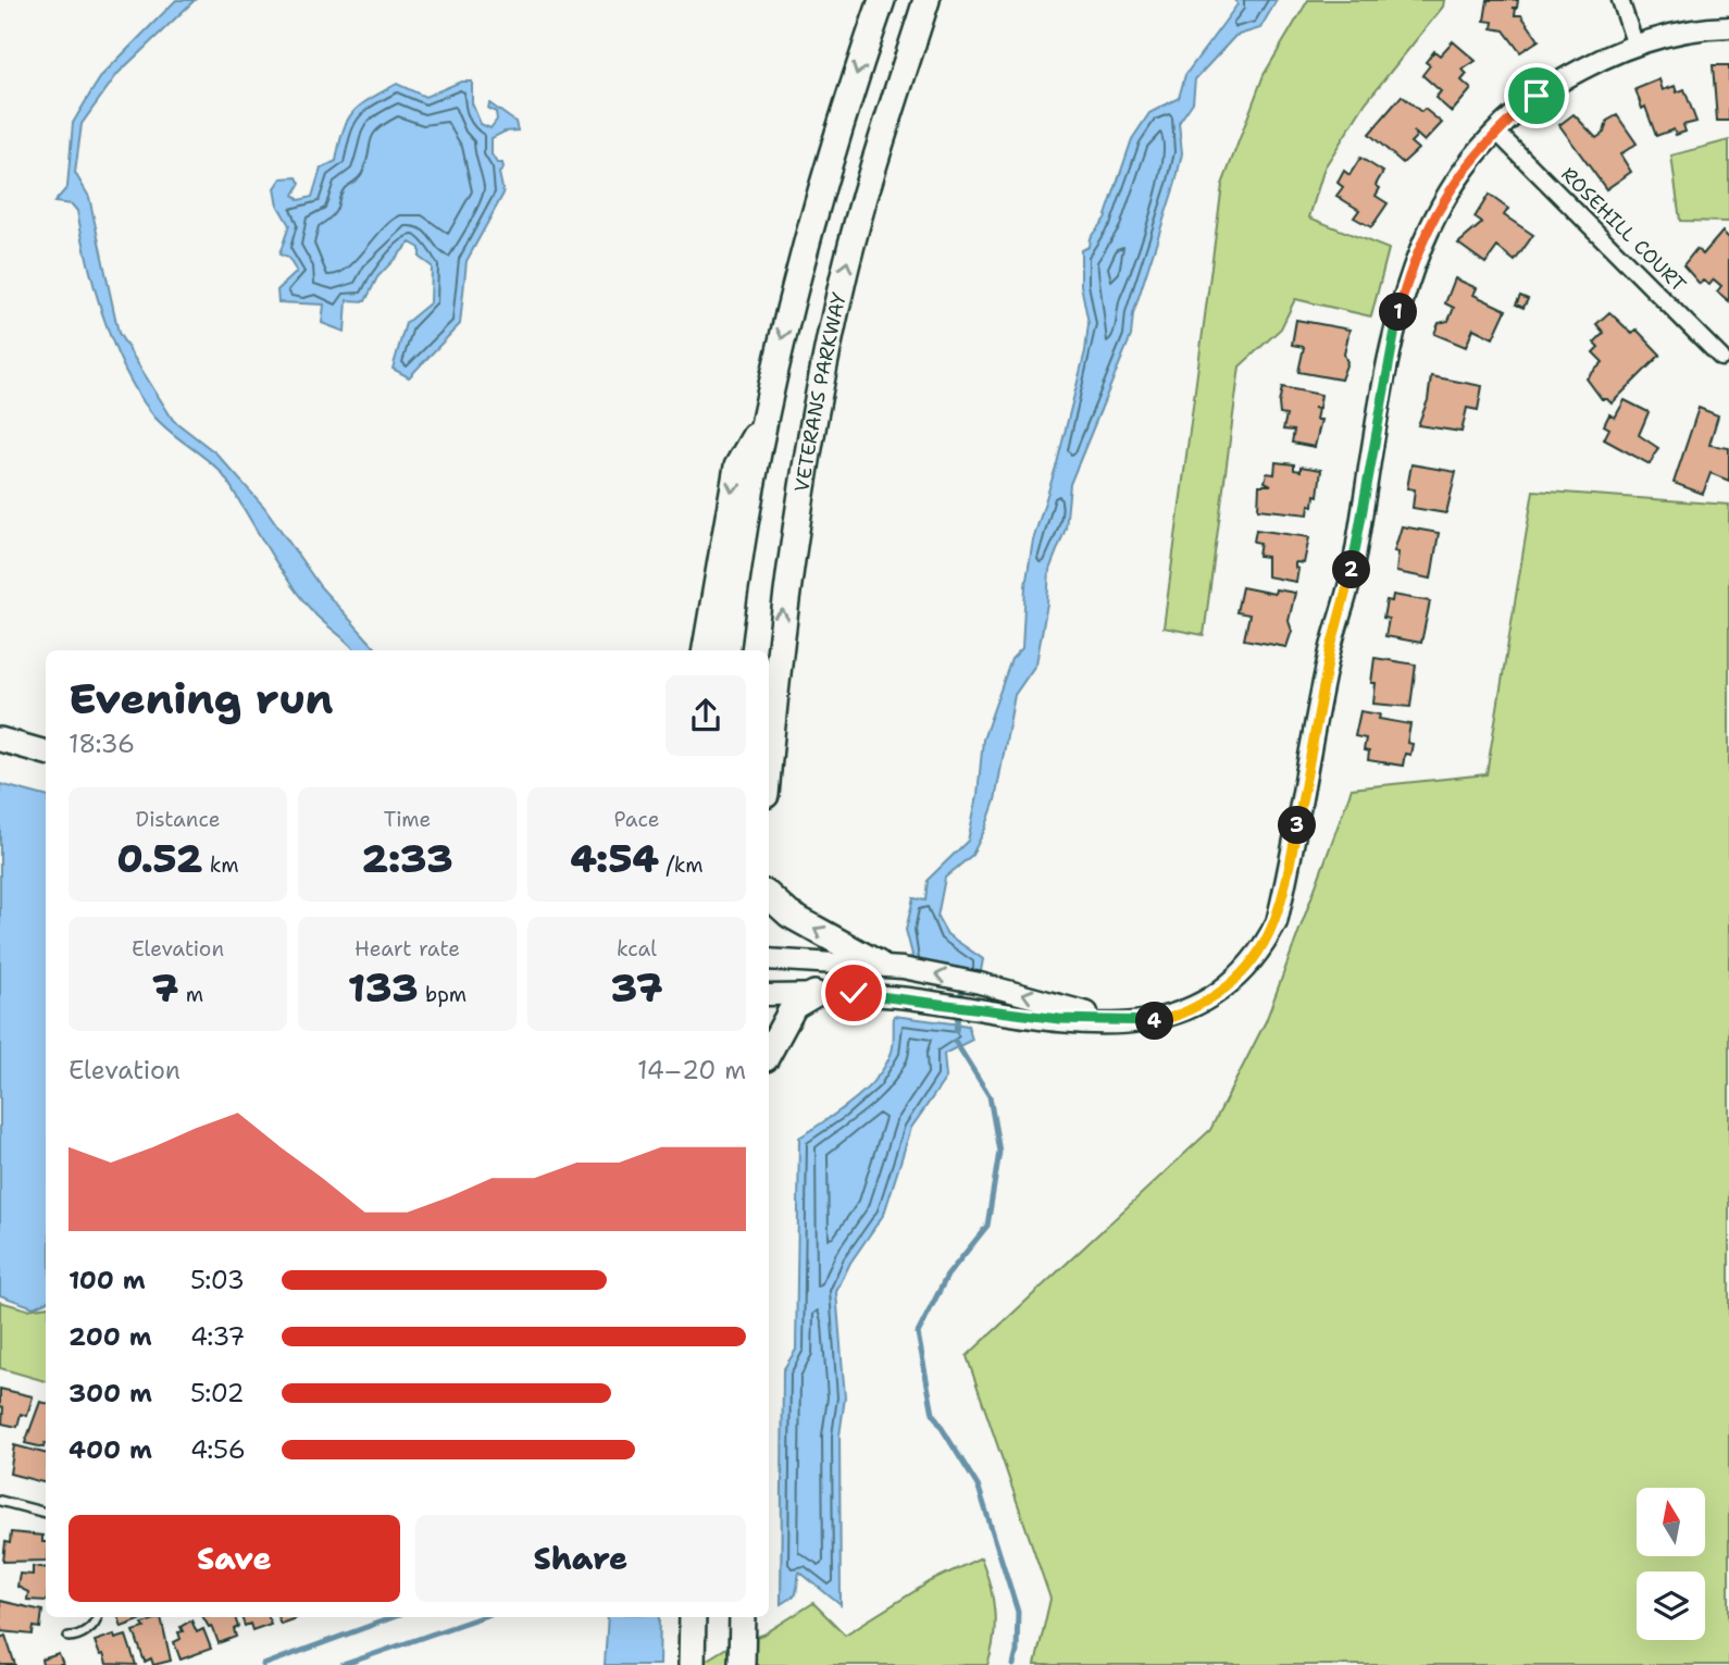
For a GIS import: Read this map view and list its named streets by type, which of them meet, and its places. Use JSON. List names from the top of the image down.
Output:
{
  "streets": {
    "main road": ["VETERANS PARKWAY"],
    "street": ["ROSEHILL COURT"]
  },
  "north": "top",
  "page": {
    "pins": [
      "1",
      "2",
      "3",
      "4"
    ],
    "heading": ["Evening run", "18:36"],
    "stats": [
      ["Distance", "0.52 km"],
      ["Time", "2:33"],
      ["Pace", "4:54 /km"],
      ["Elevation", "7 m"],
      ["Heart rate", "133 bpm"],
      ["kcal", "37"]
    ],
    "chart": ["Elevation", "14–20 m"],
    "list": [
      {
        "name": "100 m",
        "note": "5:03"
      },
      {
        "name": "200 m",
        "note": "4:37"
      },
      {
        "name": "300 m",
        "note": "5:02"
      },
      {
        "name": "400 m",
        "note": "4:56"
      }
    ],
    "buttons": ["Save", "Share"]
  }
}
